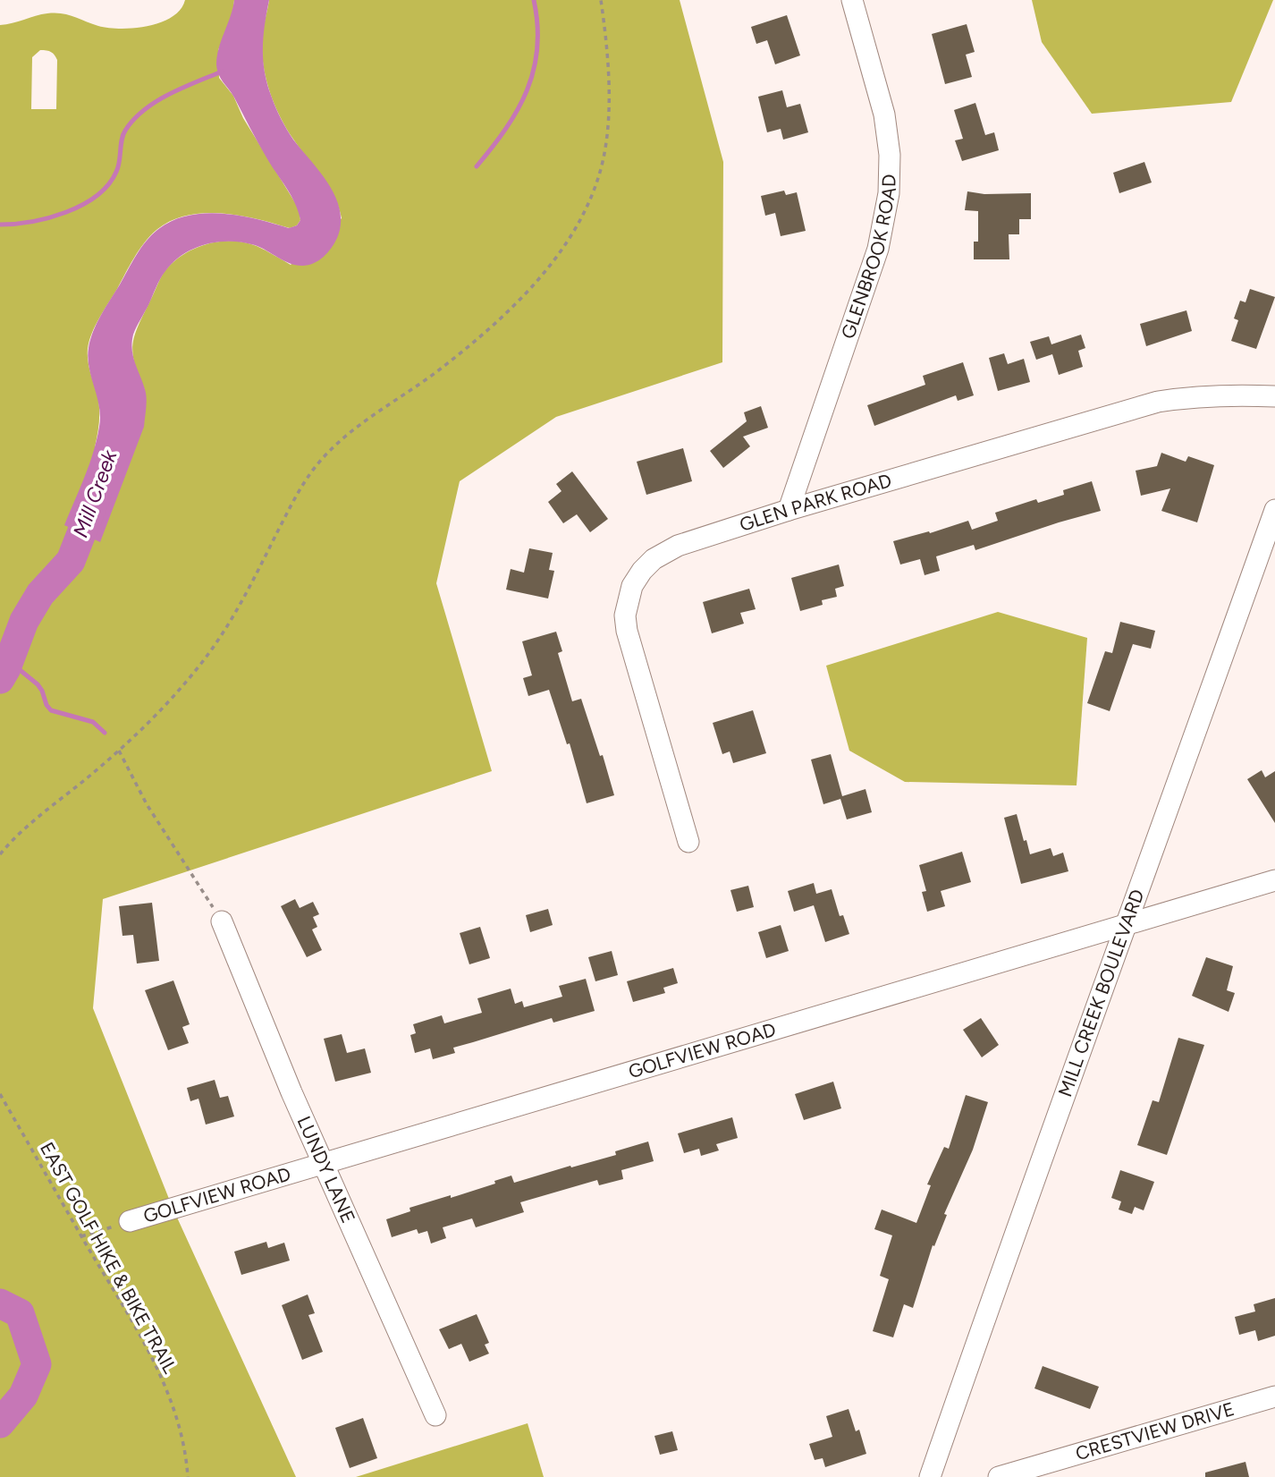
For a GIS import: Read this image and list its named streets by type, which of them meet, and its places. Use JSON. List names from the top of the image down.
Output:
{
  "streets": {
    "street": [
      "GLENBROOK ROAD",
      "GLEN PARK ROAD",
      "MILL CREEK BOULEVARD",
      "GOLFVIEW ROAD",
      "LUNDY LANE",
      "CRESTVIEW DRIVE"
    ],
    "path": ["EAST GOLF HIKE & BIKE TRAIL"]
  },
  "crossings": [
    ["GLENBROOK ROAD", "GLEN PARK ROAD"],
    ["MILL CREEK BOULEVARD", "GOLFVIEW ROAD"],
    ["GOLFVIEW ROAD", "LUNDY LANE"]
  ],
  "water": ["Mill Creek"]
}
